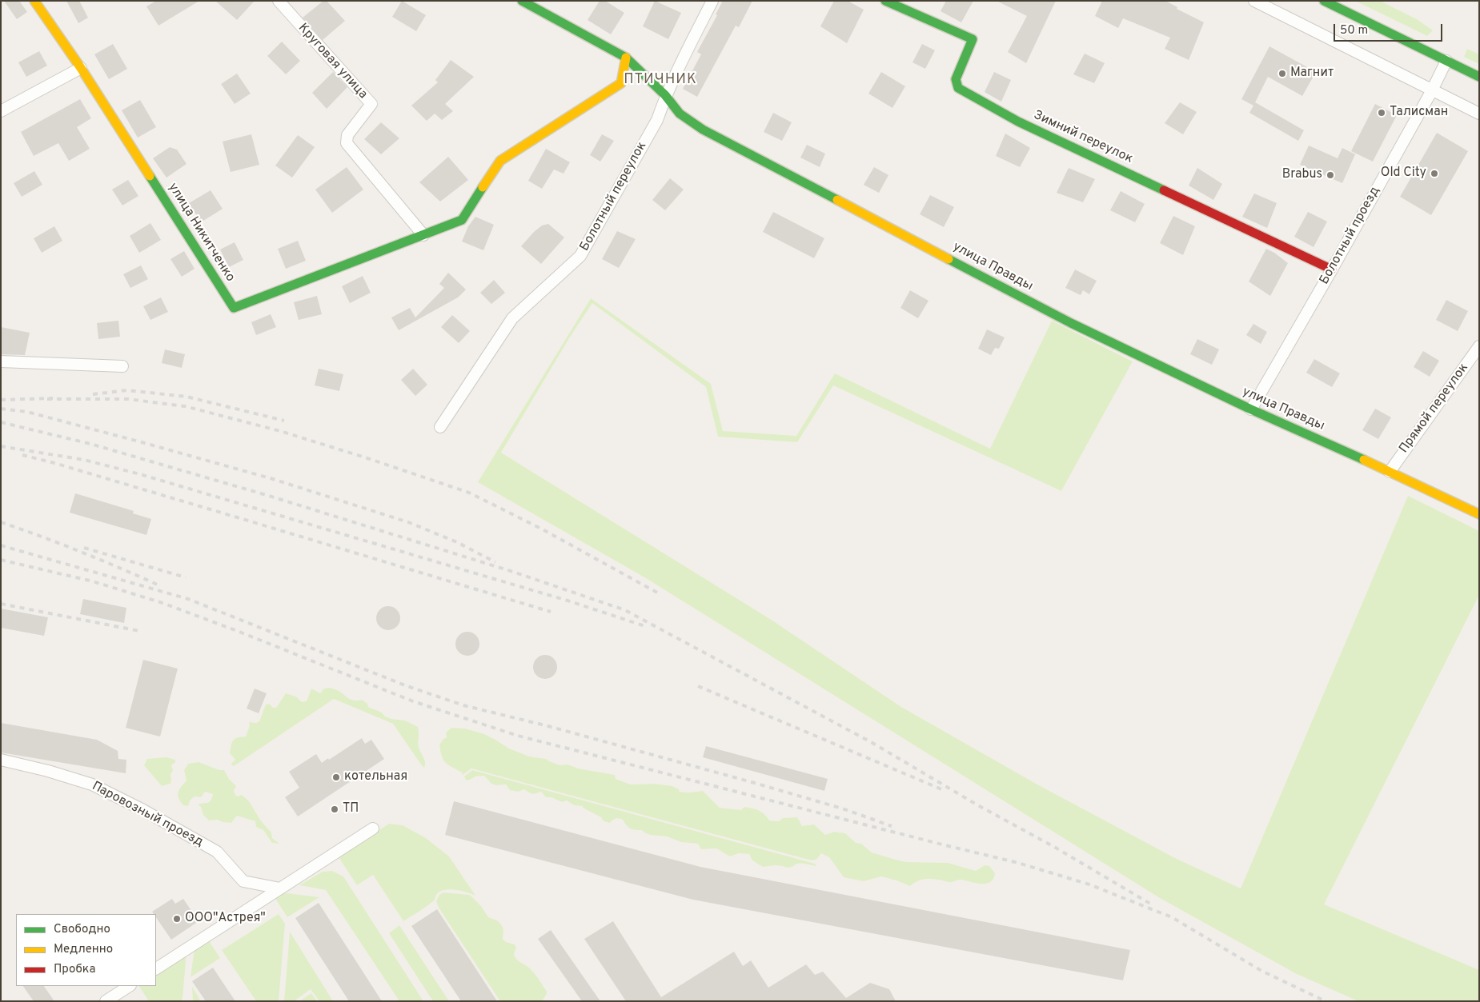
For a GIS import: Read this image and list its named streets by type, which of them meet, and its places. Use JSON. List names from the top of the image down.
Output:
{
  "streets": {
    "street": [
      "Круговая улица",
      "Зимний переулок",
      "Болотный переулок",
      "улица Никитченко",
      "Болотный проезд",
      "улица Правды",
      "Прямой переулок",
      "Паровозный проезд"
    ]
  },
  "crossings": [
    ["Круговая улица", "улица Никитченко"],
    ["Зимний переулок", "Болотный проезд"],
    ["Болотный переулок", "улица Правды"],
    ["Болотный проезд", "улица Правды"],
    ["улица Правды", "Прямой переулок"]
  ],
  "districts": ["ПТИЧНИК"],
  "places": [
    "Магнит",
    "Талисман",
    "Old City",
    "Brabus",
    "котельная",
    "ТП",
    "ООО\"Астрея\""
  ],
  "legend": ["Свободно", "Медленно", "Пробка"],
  "scale_bar": "50 m"
}
